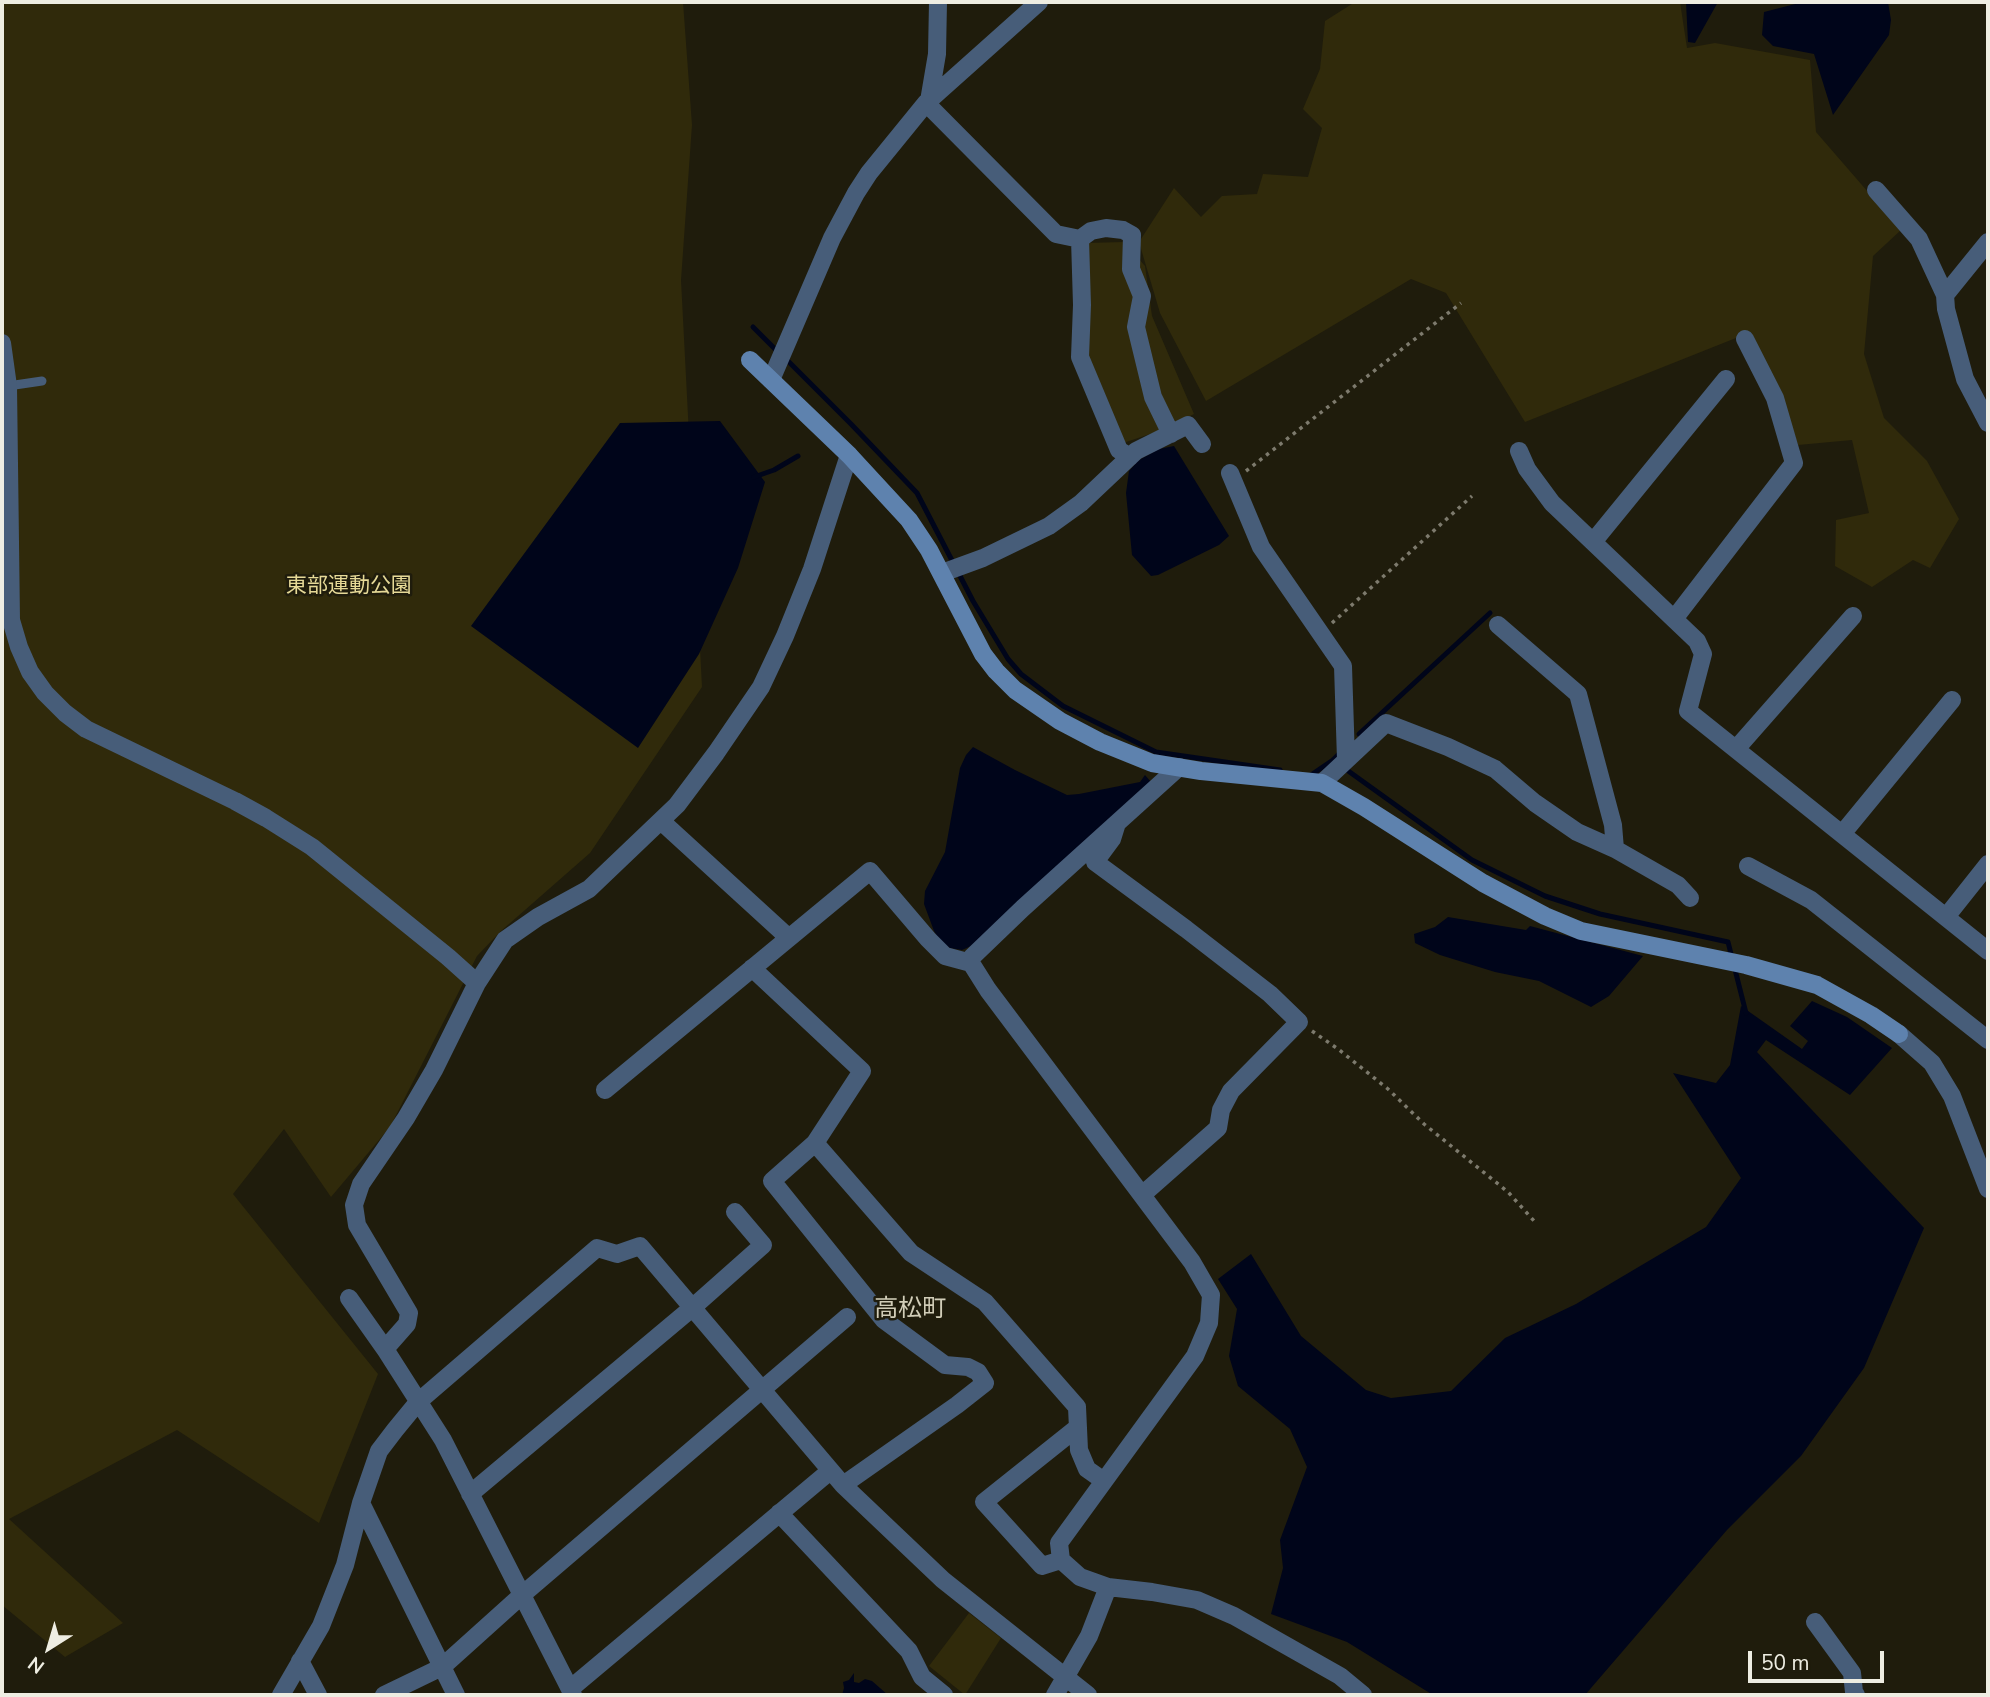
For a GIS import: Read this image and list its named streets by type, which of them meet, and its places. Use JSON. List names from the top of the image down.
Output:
{
  "districts": ["高松町"],
  "parks": ["東部運動公園"],
  "scale_bar": "50 m",
  "north": "bottom left"
}
